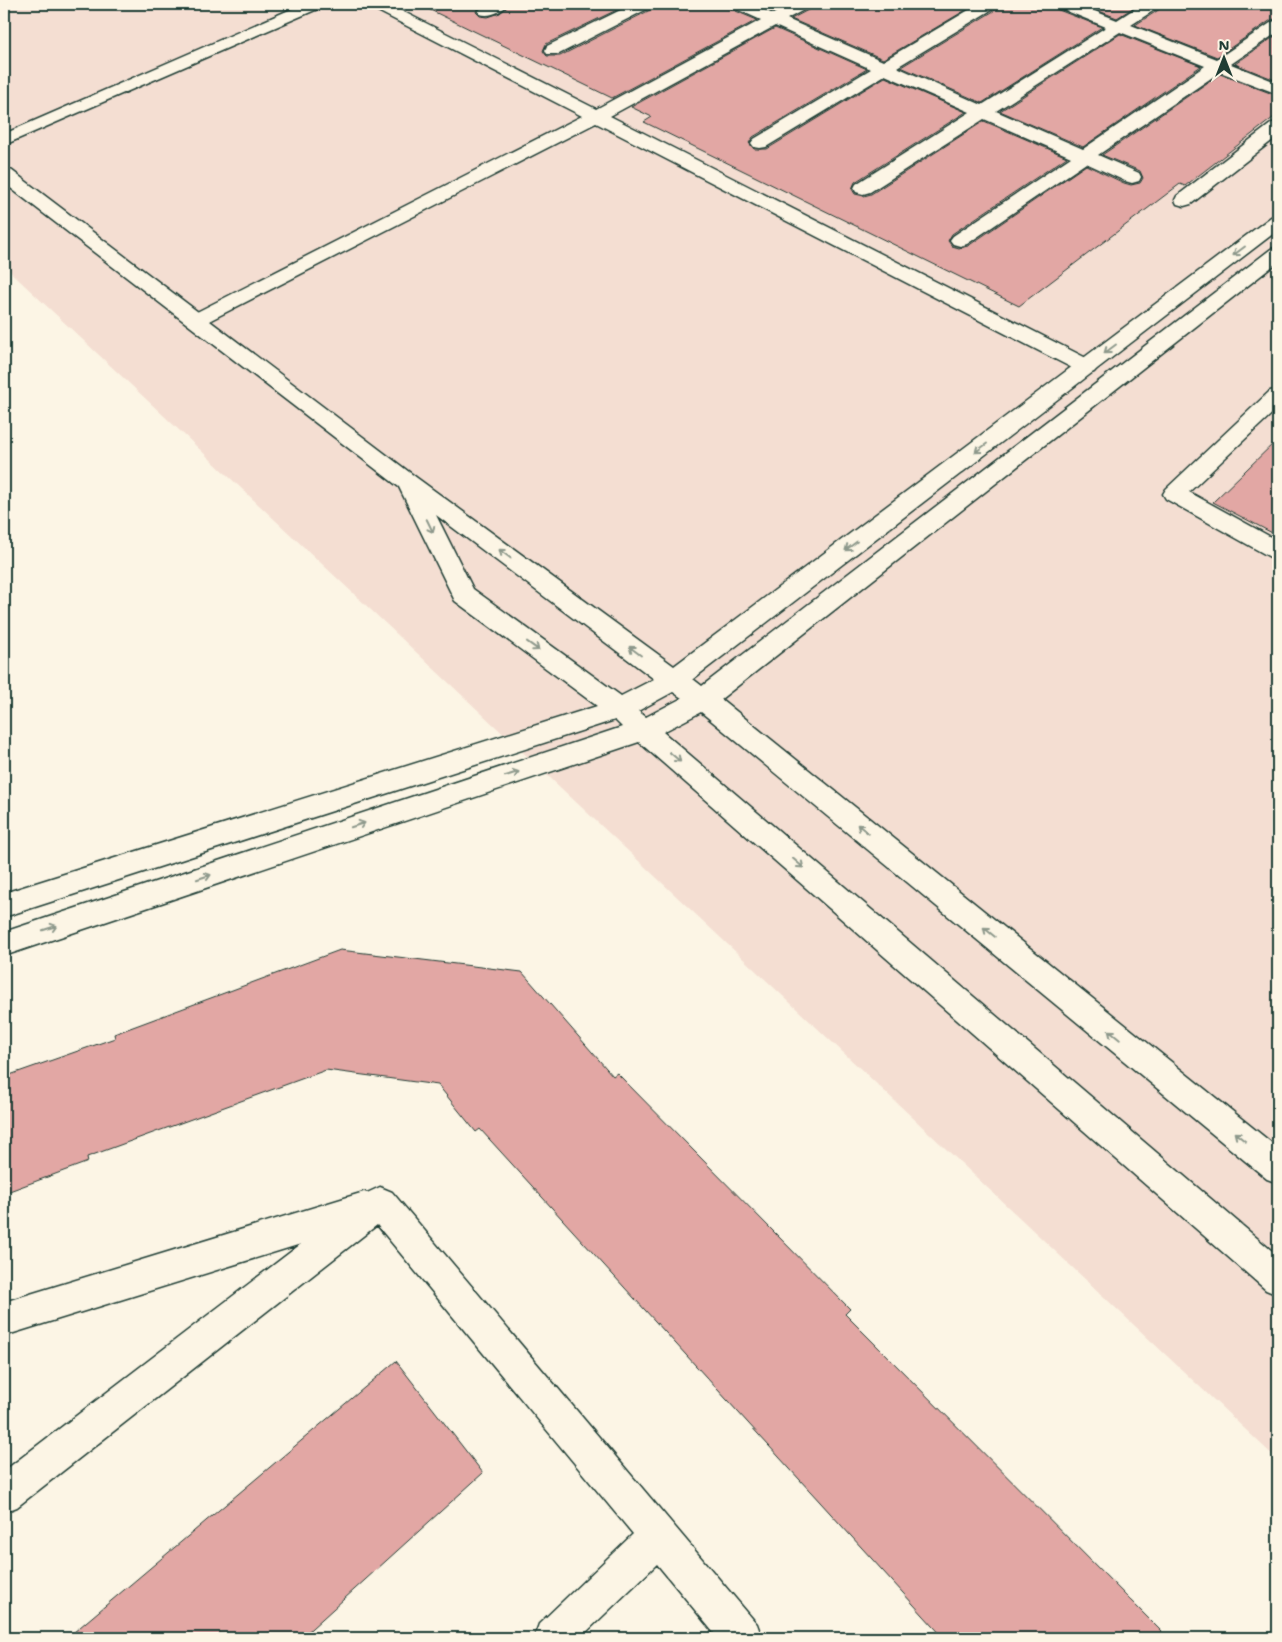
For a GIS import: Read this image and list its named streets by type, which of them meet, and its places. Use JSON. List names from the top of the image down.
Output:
{
  "north": "top"
}
